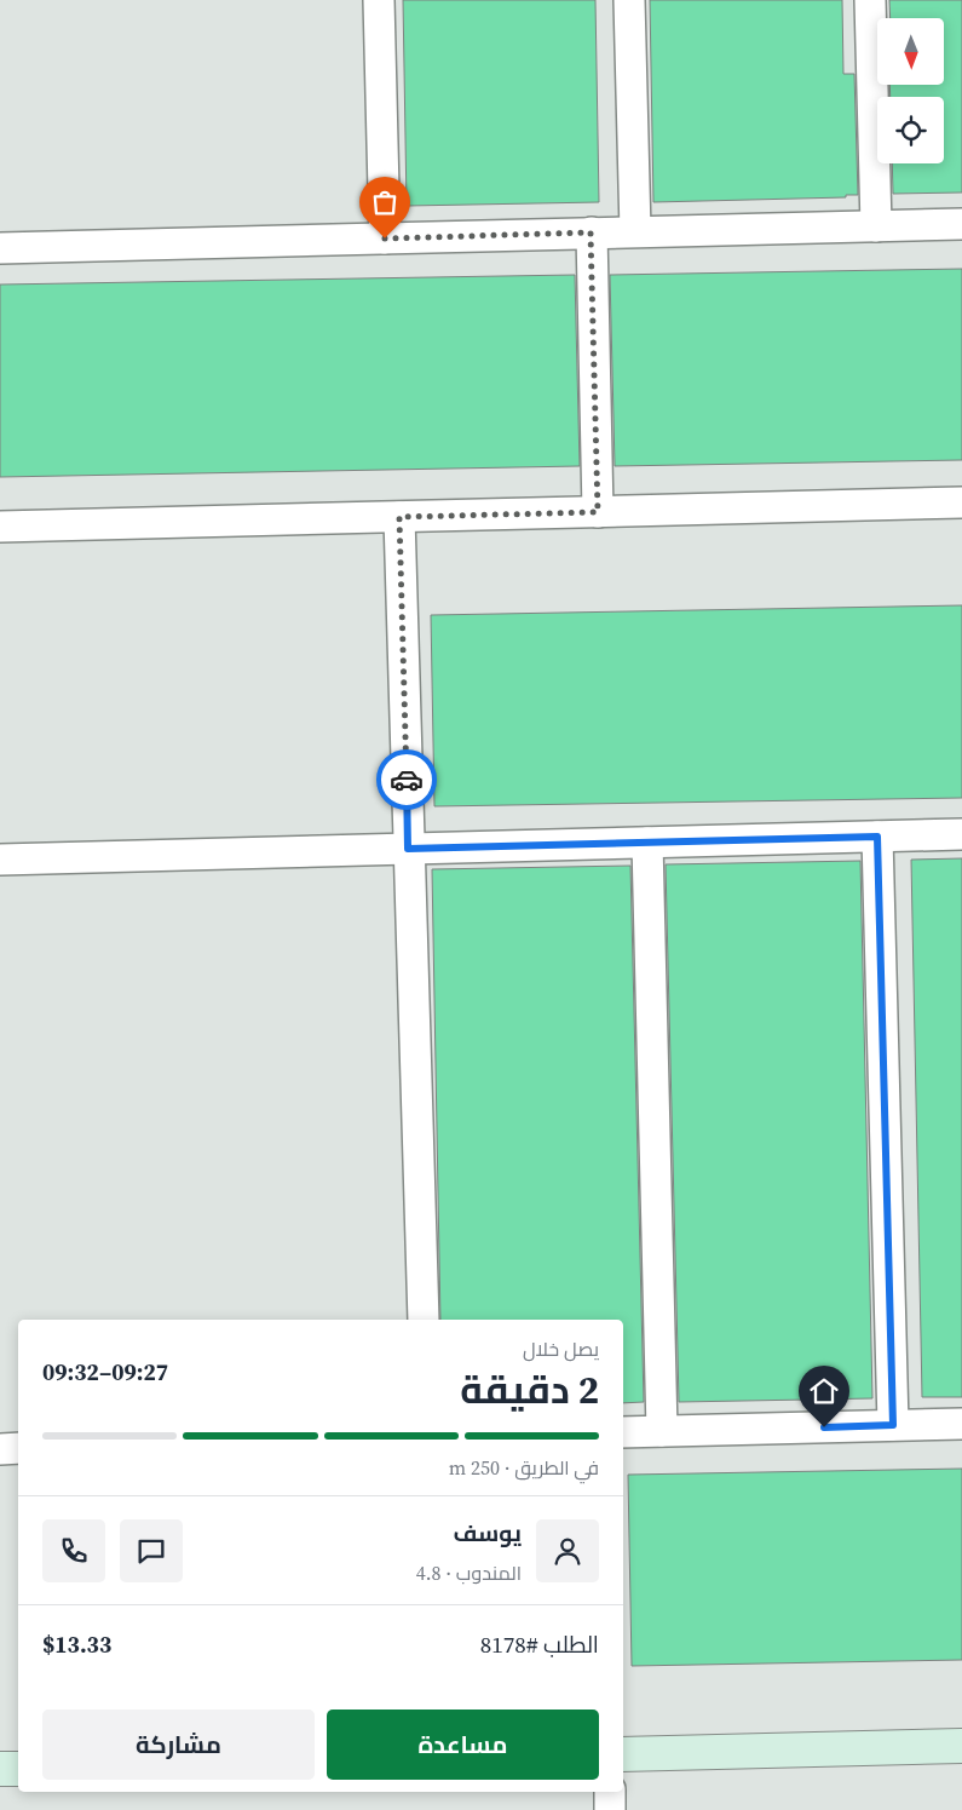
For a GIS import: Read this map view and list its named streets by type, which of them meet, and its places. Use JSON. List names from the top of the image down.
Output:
{
  "north": "bottom",
  "page": {
    "heading": ["2 دقيقة", "يصل خلال", "09:27–09:32"],
    "panel": [
      "يوسف",
      "المندوب · 4.8",
      "الطلب #8178",
      "$13.33"
    ],
    "bar": "في الطريق · 250 m",
    "buttons": ["مساعدة", "مشاركة"]
  }
}
